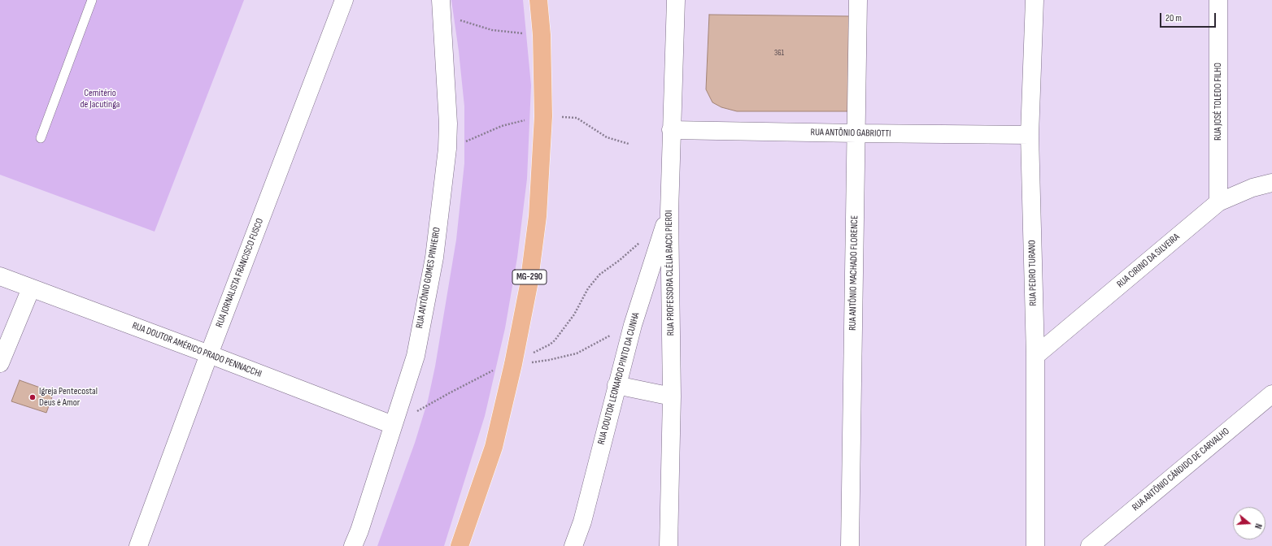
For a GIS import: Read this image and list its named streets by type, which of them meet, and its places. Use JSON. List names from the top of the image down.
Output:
{
  "streets": {
    "highway": ["MG-290"],
    "street": [
      "RUA JOSÉ TOLEDO FILHO",
      "RUA ANTÔNIO GABRIOTTI",
      "RUA CIRINO DA SILVEIRA",
      "RUA JORNALISTA FRANCISCO FUSCO",
      "RUA PROFESSORA CLÉLIA BACCI PIEROI",
      "RUA ANTÔNIO MACHADO FLORENCE",
      "RUA PEDRO TURANO",
      "RUA ANTÔNIO GOMES PINHEIRO",
      "RUA DOUTOR AMÉRICO PRADO PENNACCHI",
      "RUA DOUTOR LEONARDO PINTO DA CUNHA",
      "RUA ANTÔNIO CÂNDIDO DE CARVALHO"
    ]
  },
  "crossings": [
    ["RUA JOSÉ TOLEDO FILHO", "RUA CIRINO DA SILVEIRA"],
    ["RUA ANTÔNIO GABRIOTTI", "RUA PROFESSORA CLÉLIA BACCI PIEROI"],
    ["RUA ANTÔNIO GABRIOTTI", "RUA ANTÔNIO MACHADO FLORENCE"],
    ["RUA ANTÔNIO GABRIOTTI", "RUA PEDRO TURANO"],
    ["RUA CIRINO DA SILVEIRA", "RUA PEDRO TURANO"],
    ["RUA JORNALISTA FRANCISCO FUSCO", "RUA DOUTOR AMÉRICO PRADO PENNACCHI"],
    ["RUA PROFESSORA CLÉLIA BACCI PIEROI", "RUA DOUTOR LEONARDO PINTO DA CUNHA"],
    ["RUA ANTÔNIO GOMES PINHEIRO", "RUA DOUTOR AMÉRICO PRADO PENNACCHI"]
  ],
  "parks": ["Cemitério de Jacutinga"],
  "places": ["Igreja Pentecostal Deus é Amor"],
  "house_numbers": ["361"],
  "scale_bar": "20 m",
  "north": "right"
}
